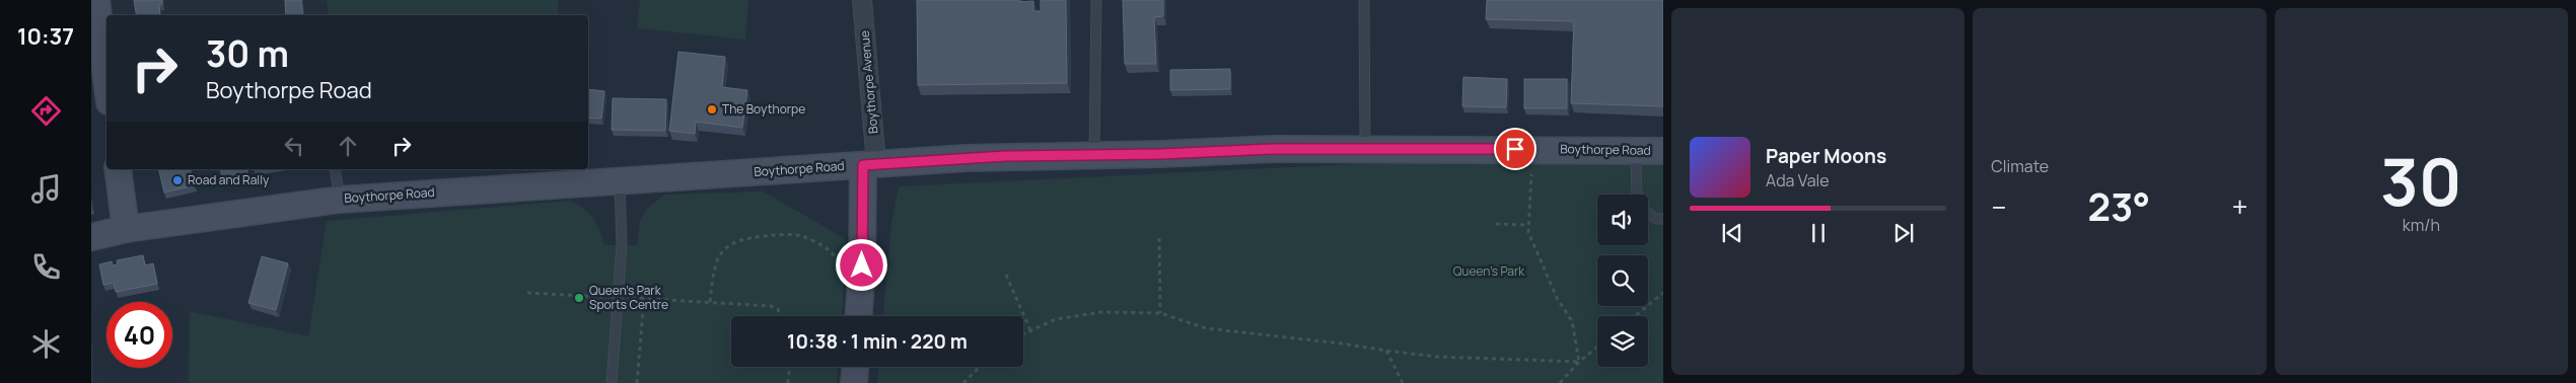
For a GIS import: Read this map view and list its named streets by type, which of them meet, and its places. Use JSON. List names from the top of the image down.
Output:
{
  "streets": {
    "street": ["Boythorpe Avenue", "Boythorpe Road"]
  },
  "crossings": [
    ["Boythorpe Avenue", "Boythorpe Road"]
  ],
  "parks": ["Queen's Park"],
  "places": ["The Boythorpe", "Road and Rally", "Queen's Park Sports Centre"],
  "page": {
    "tabs": "10:37",
    "tile": [
      "Climate",
      ["30", "km/h"]
    ],
    "turn": ["30 m", "Boythorpe Road"],
    "song": ["Paper Moons", "Ada Vale"],
    "heat": ["−", "23°", "+"],
    "limit": "40",
    "trip": "10:38 · 1 min · 220 m"
  }
}
